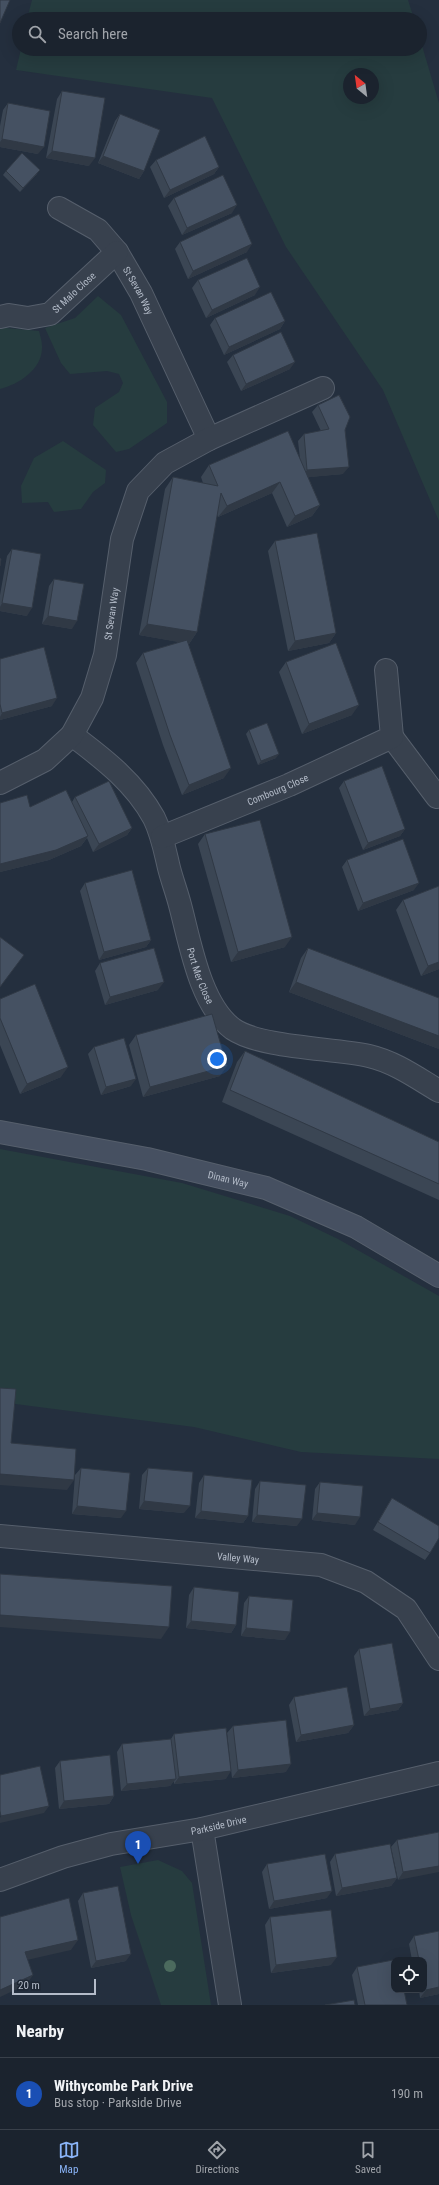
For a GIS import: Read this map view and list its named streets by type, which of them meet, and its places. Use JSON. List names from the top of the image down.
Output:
{
  "streets": {
    "street": [
      "St Sevan Way",
      "St Malo Close",
      "Combourg Close",
      "Port Mer Close",
      "Dinan Way",
      "Valley Way",
      "Parkside Drive"
    ]
  },
  "crossings": [
    ["St Sevan Way", "St Malo Close"],
    ["St Sevan Way", "Port Mer Close"],
    ["Combourg Close", "Port Mer Close"]
  ],
  "scale_bar": "20 m",
  "north": "top left",
  "page": {
    "search": "Search here",
    "pins": "1",
    "scale": "20 m",
    "heading": "Nearby",
    "list": [
      {
        "mark": "1",
        "name": "Withycombe Park Drive",
        "note": "Bus stop · Parkside Drive",
        "value": "190 m"
      }
    ],
    "nav": ["Map", "Directions", "Saved"]
  }
}
